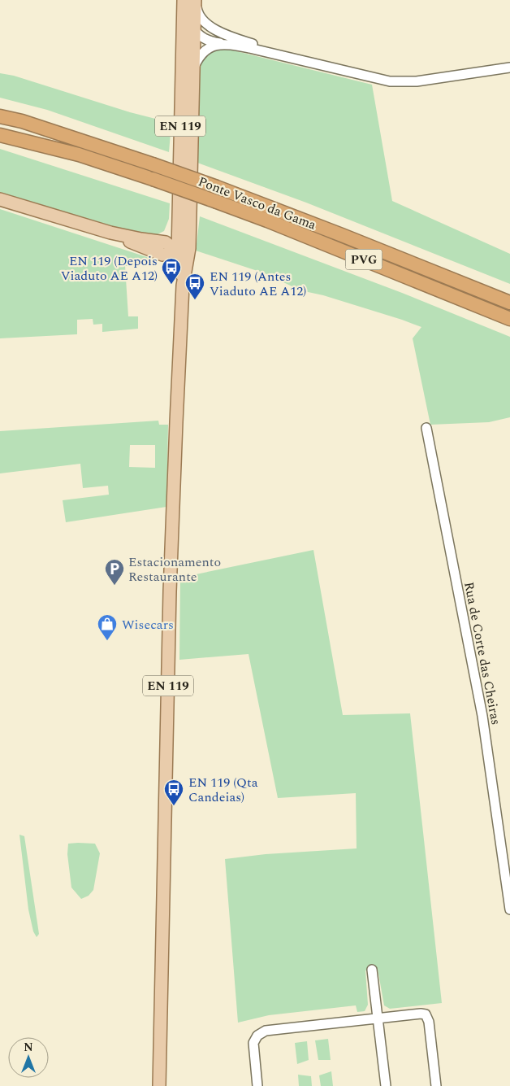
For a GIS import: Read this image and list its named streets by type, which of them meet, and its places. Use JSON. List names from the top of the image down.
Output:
{
  "streets": {
    "highway": ["Ponte Vasco da Gama", "PVG"],
    "main road": ["EN 119"],
    "street": ["Rua de Corte das Cheiras"]
  },
  "places": {
    "bus stop": ["EN 119 (Depois Viaduto AE A12)", "EN 119 (Antes Viaduto AE A12)", "EN 119 (Qta Candeias)"],
    "parking": ["Estacionamento Restaurante"],
    "shop": ["Wisecars"]
  },
  "north": "top"
}
